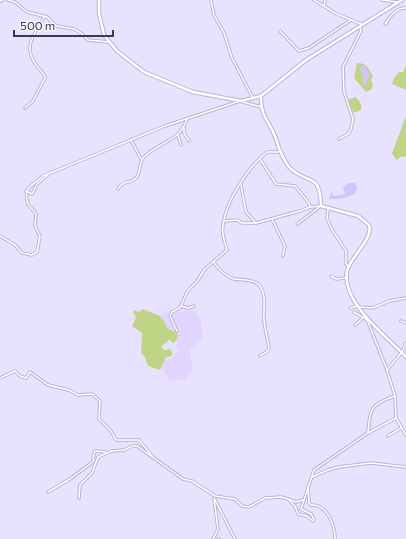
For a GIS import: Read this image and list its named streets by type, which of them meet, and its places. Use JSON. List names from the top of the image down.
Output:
{
  "scale_bar": "500 m"
}
